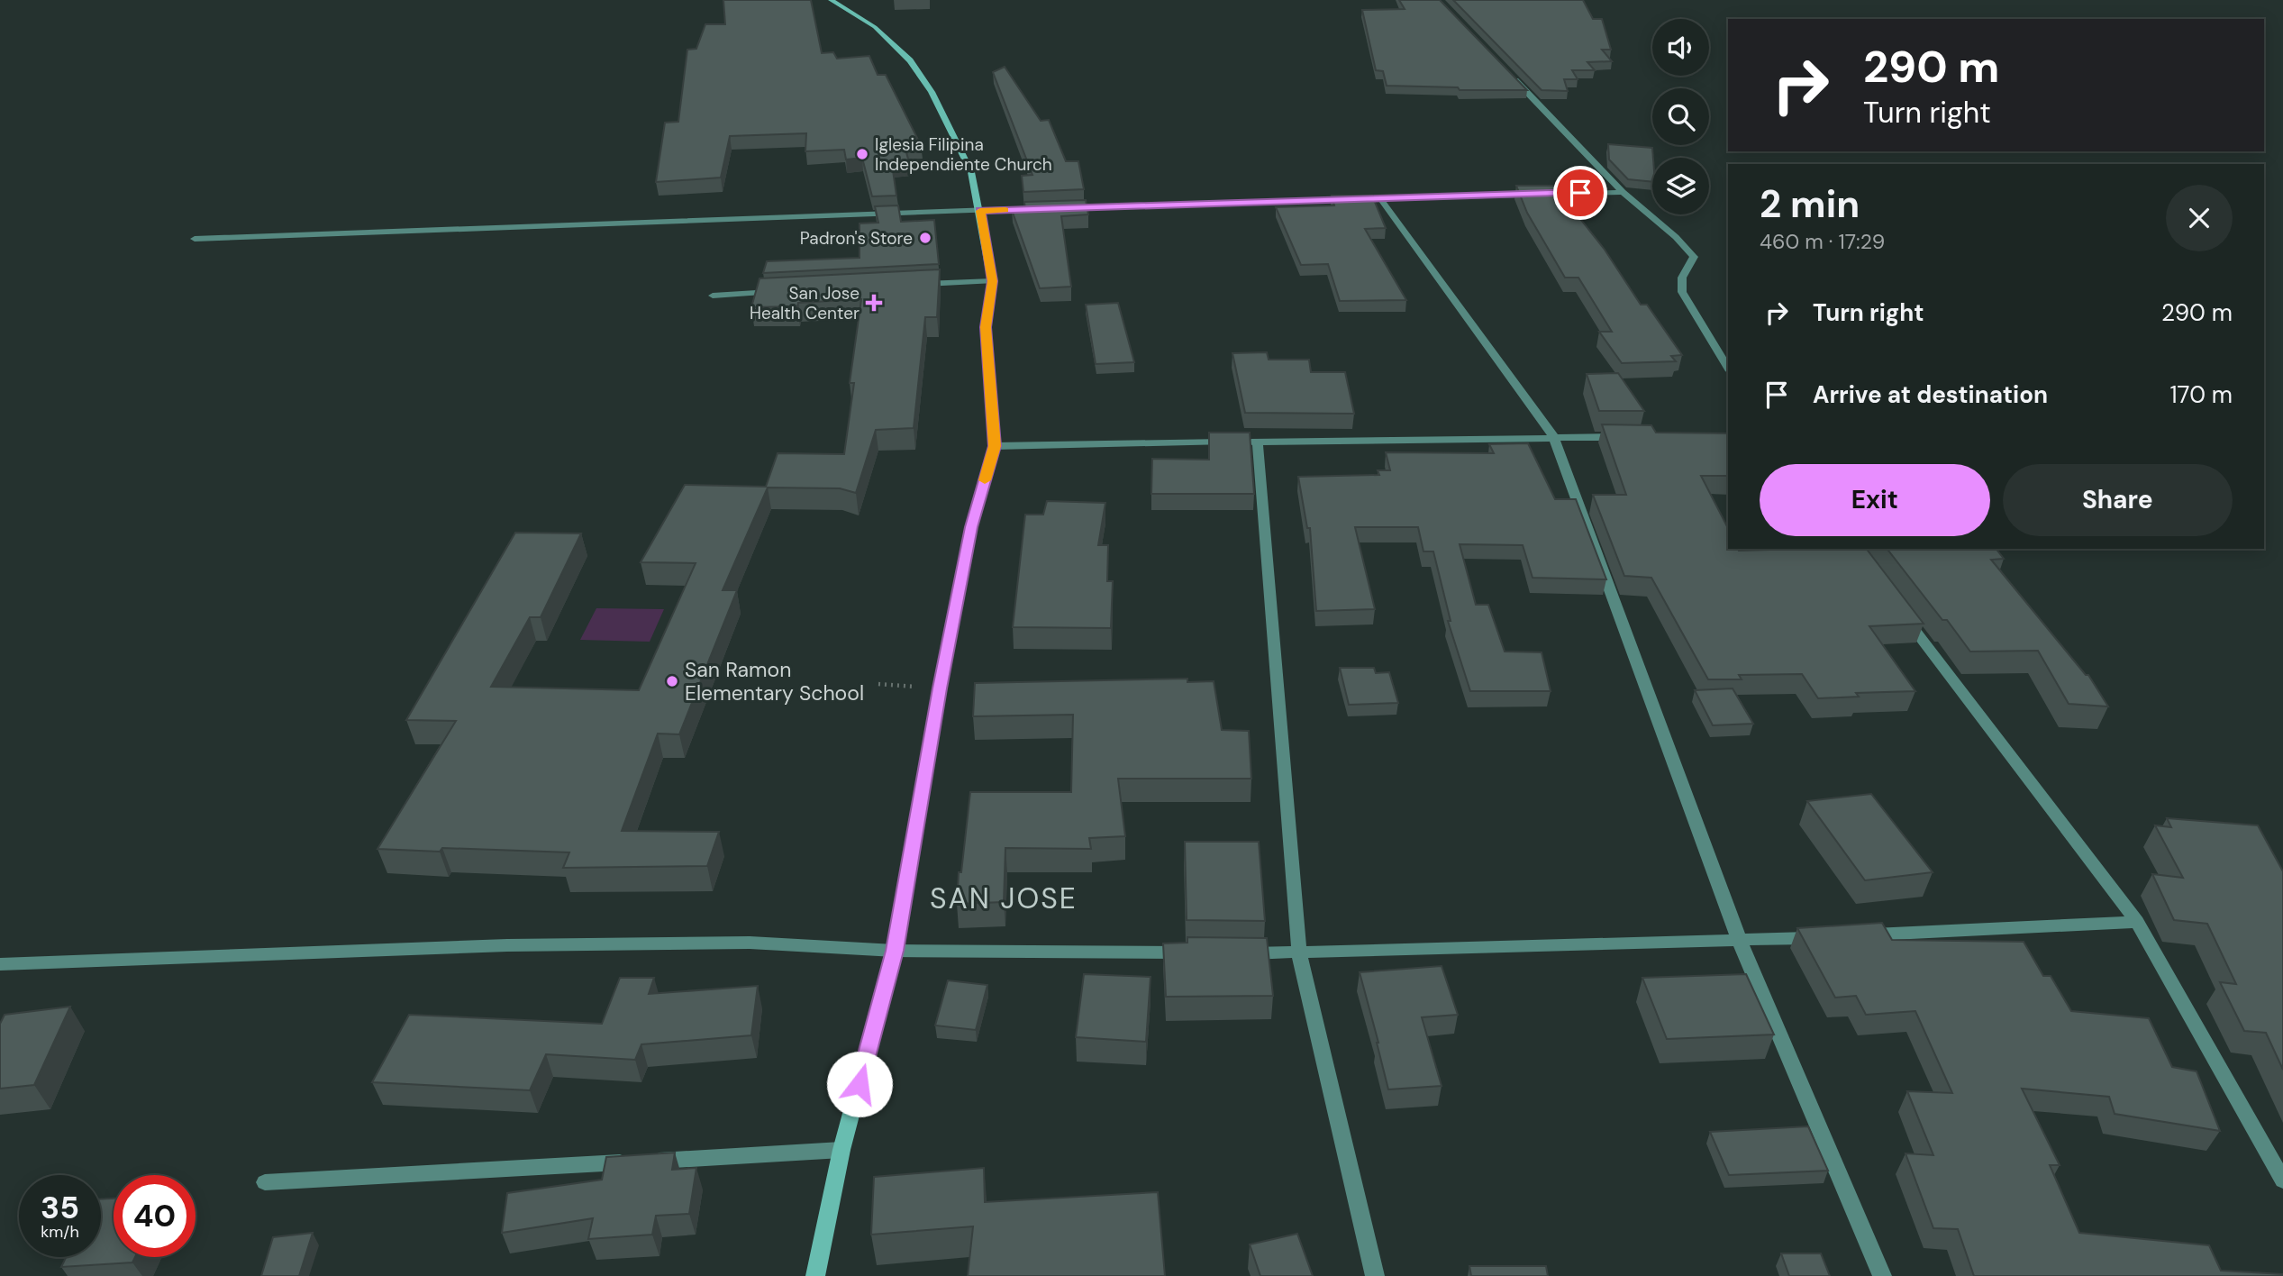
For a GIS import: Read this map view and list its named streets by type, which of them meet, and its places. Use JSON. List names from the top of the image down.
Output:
{
  "districts": ["SAN JOSE"],
  "places": {
    "other": ["Iglesia Filipina Independiente Church", "Padron's Store", "San Ramon Elementary School"],
    "health": ["San Jose Health Center"]
  },
  "page": {
    "turn": ["290 m", "Turn right"],
    "heading": ["2 min", "460 m · 17:29"],
    "list": [
      {
        "name": "Turn right",
        "value": "290 m"
      },
      {
        "name": "Arrive at destination",
        "value": "170 m"
      }
    ],
    "buttons": ["Exit", "Share"],
    "speed": "35 km/h",
    "limit": "40"
  }
}
